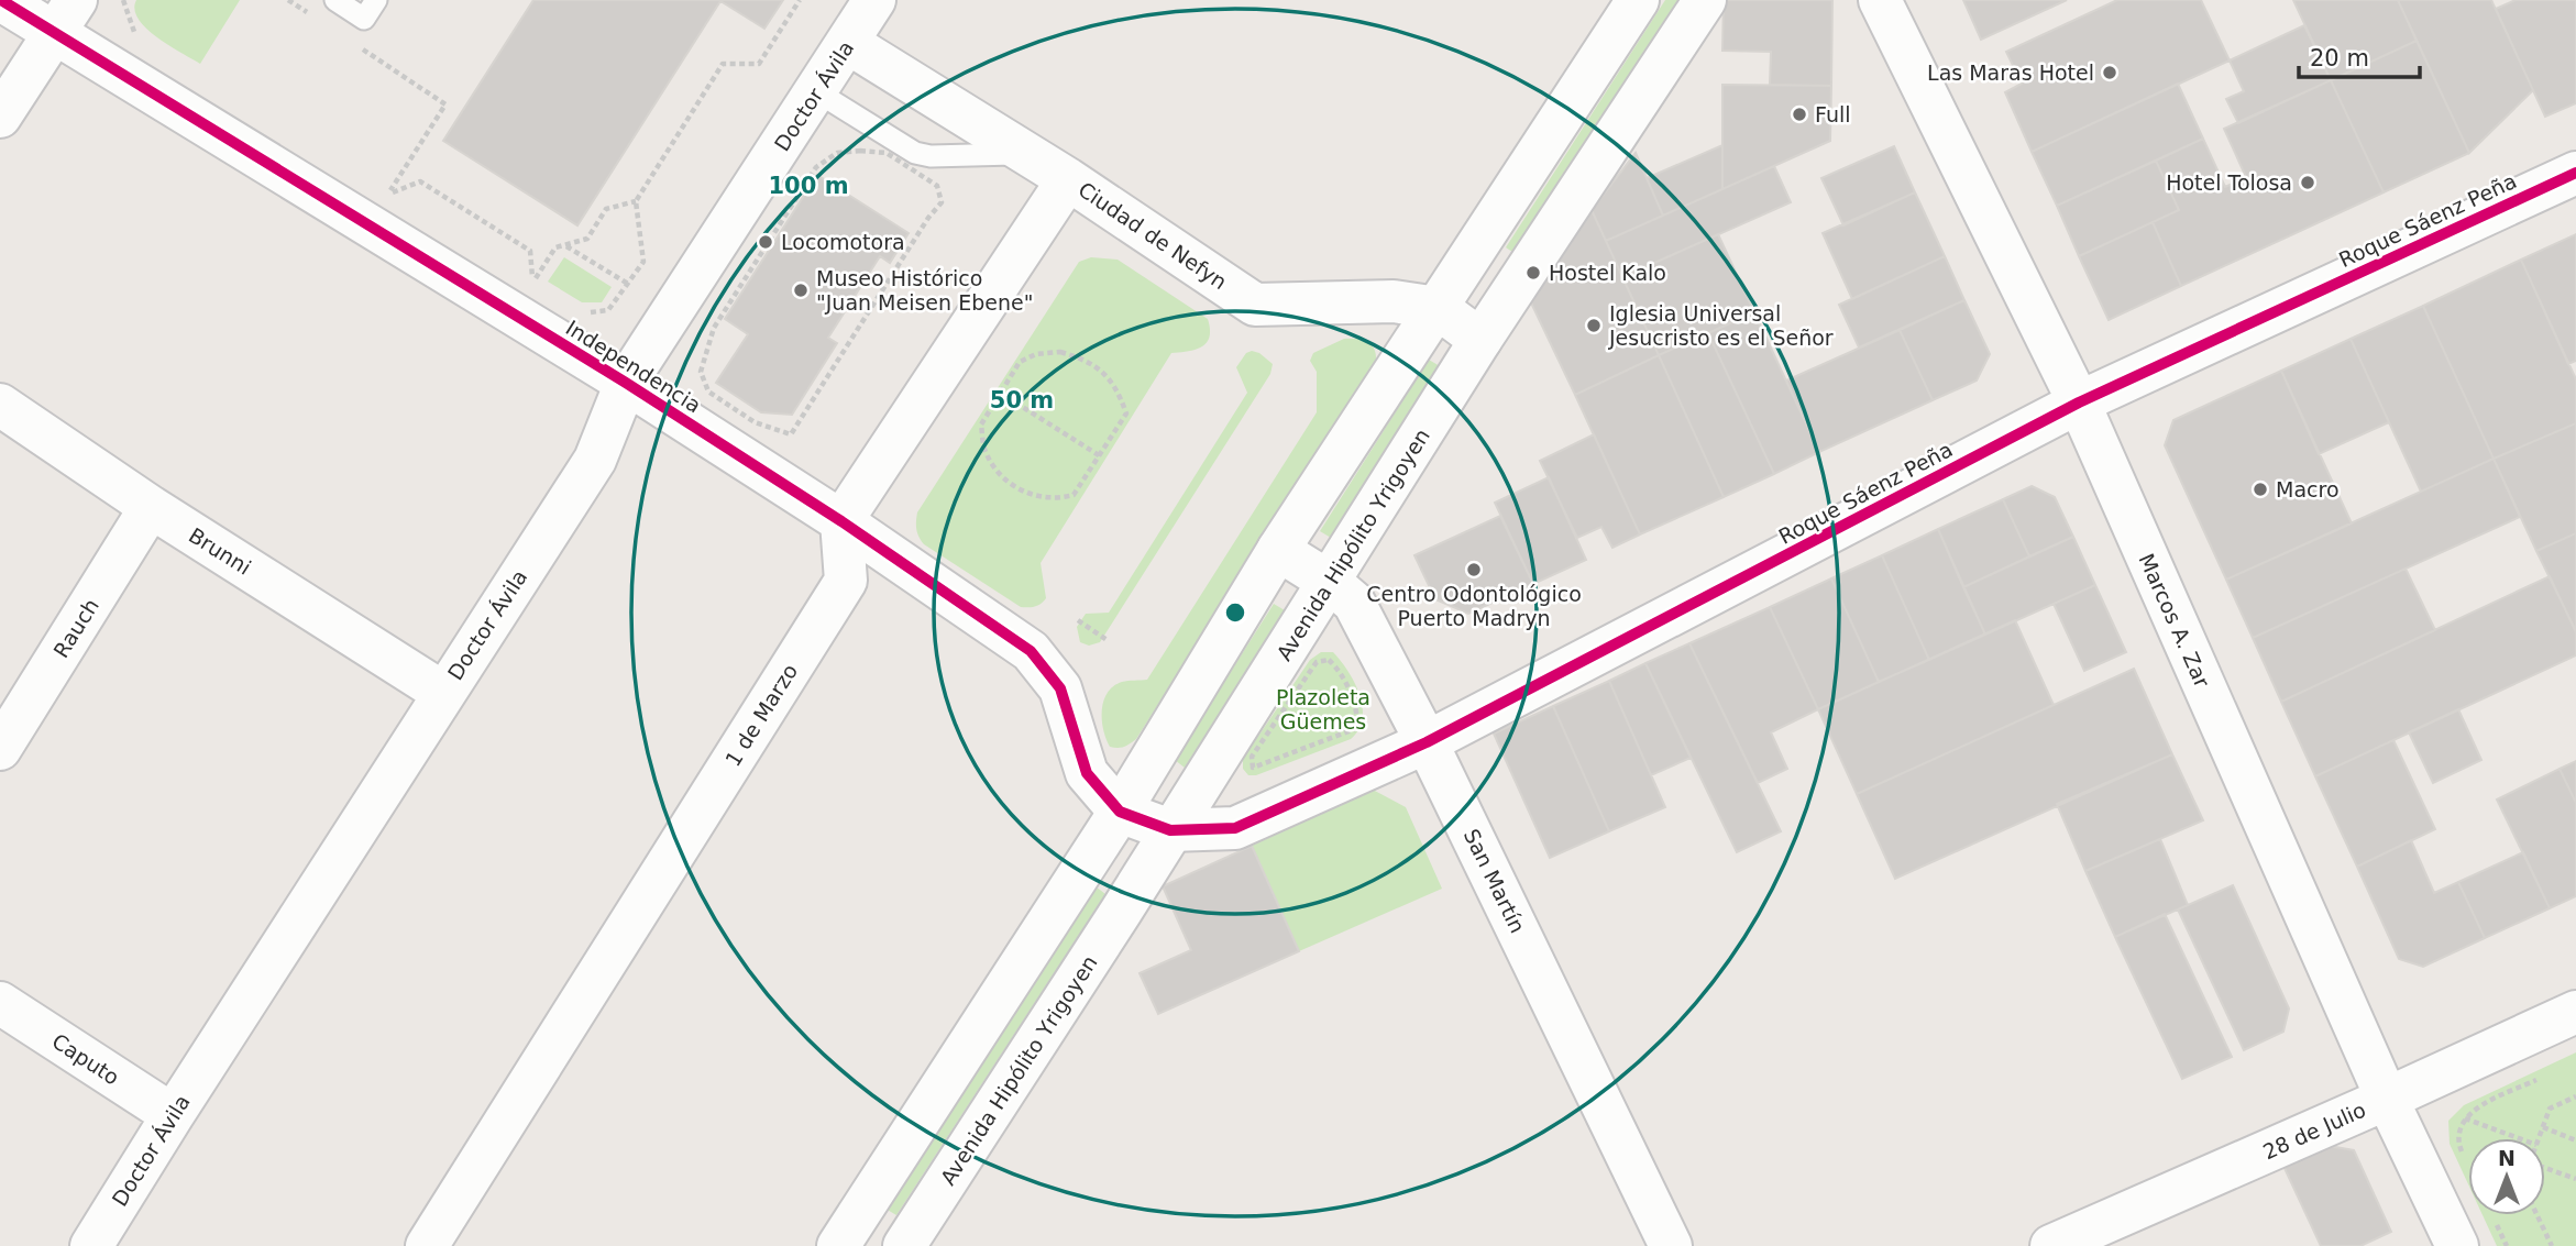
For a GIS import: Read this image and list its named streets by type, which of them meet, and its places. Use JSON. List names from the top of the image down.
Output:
{
  "streets": {
    "street": [
      "Doctor Ávila",
      "Roque Sáenz Peña",
      "Ciudad de Nefyn",
      "Independencia",
      "Avenida Hipólito Yrigoyen",
      "Brunni",
      "Marcos A. Zar",
      "Rauch",
      "1 de Marzo",
      "San Martín",
      "Caputo",
      "28 de Julio"
    ]
  },
  "crossings": [
    ["Doctor Ávila", "Ciudad de Nefyn"],
    ["Doctor Ávila", "Independencia"],
    ["Doctor Ávila", "Brunni"],
    ["Doctor Ávila", "Caputo"],
    ["Roque Sáenz Peña", "Independencia"],
    ["Roque Sáenz Peña", "Avenida Hipólito Yrigoyen"],
    ["Roque Sáenz Peña", "Marcos A. Zar"],
    ["Roque Sáenz Peña", "San Martín"],
    ["Independencia", "Avenida Hipólito Yrigoyen"],
    ["Independencia", "1 de Marzo"],
    ["Avenida Hipólito Yrigoyen", "San Martín"],
    ["Brunni", "Rauch"],
    ["Marcos A. Zar", "28 de Julio"]
  ],
  "parks": ["Plazoleta Güemes"],
  "places": [
    "Las Maras Hotel",
    "Full",
    "Hotel Tolosa",
    "Locomotora",
    "Hostel Kalo",
    "Museo Histórico \"Juan Meisen Ebene\"",
    "Iglesia Universal Jesucristo es el Señor",
    "Macro",
    "Centro Odontológico Puerto Madryn"
  ],
  "scale_bar": "20 m",
  "north": "top",
  "rings": ["100 m", "50 m"]
}
